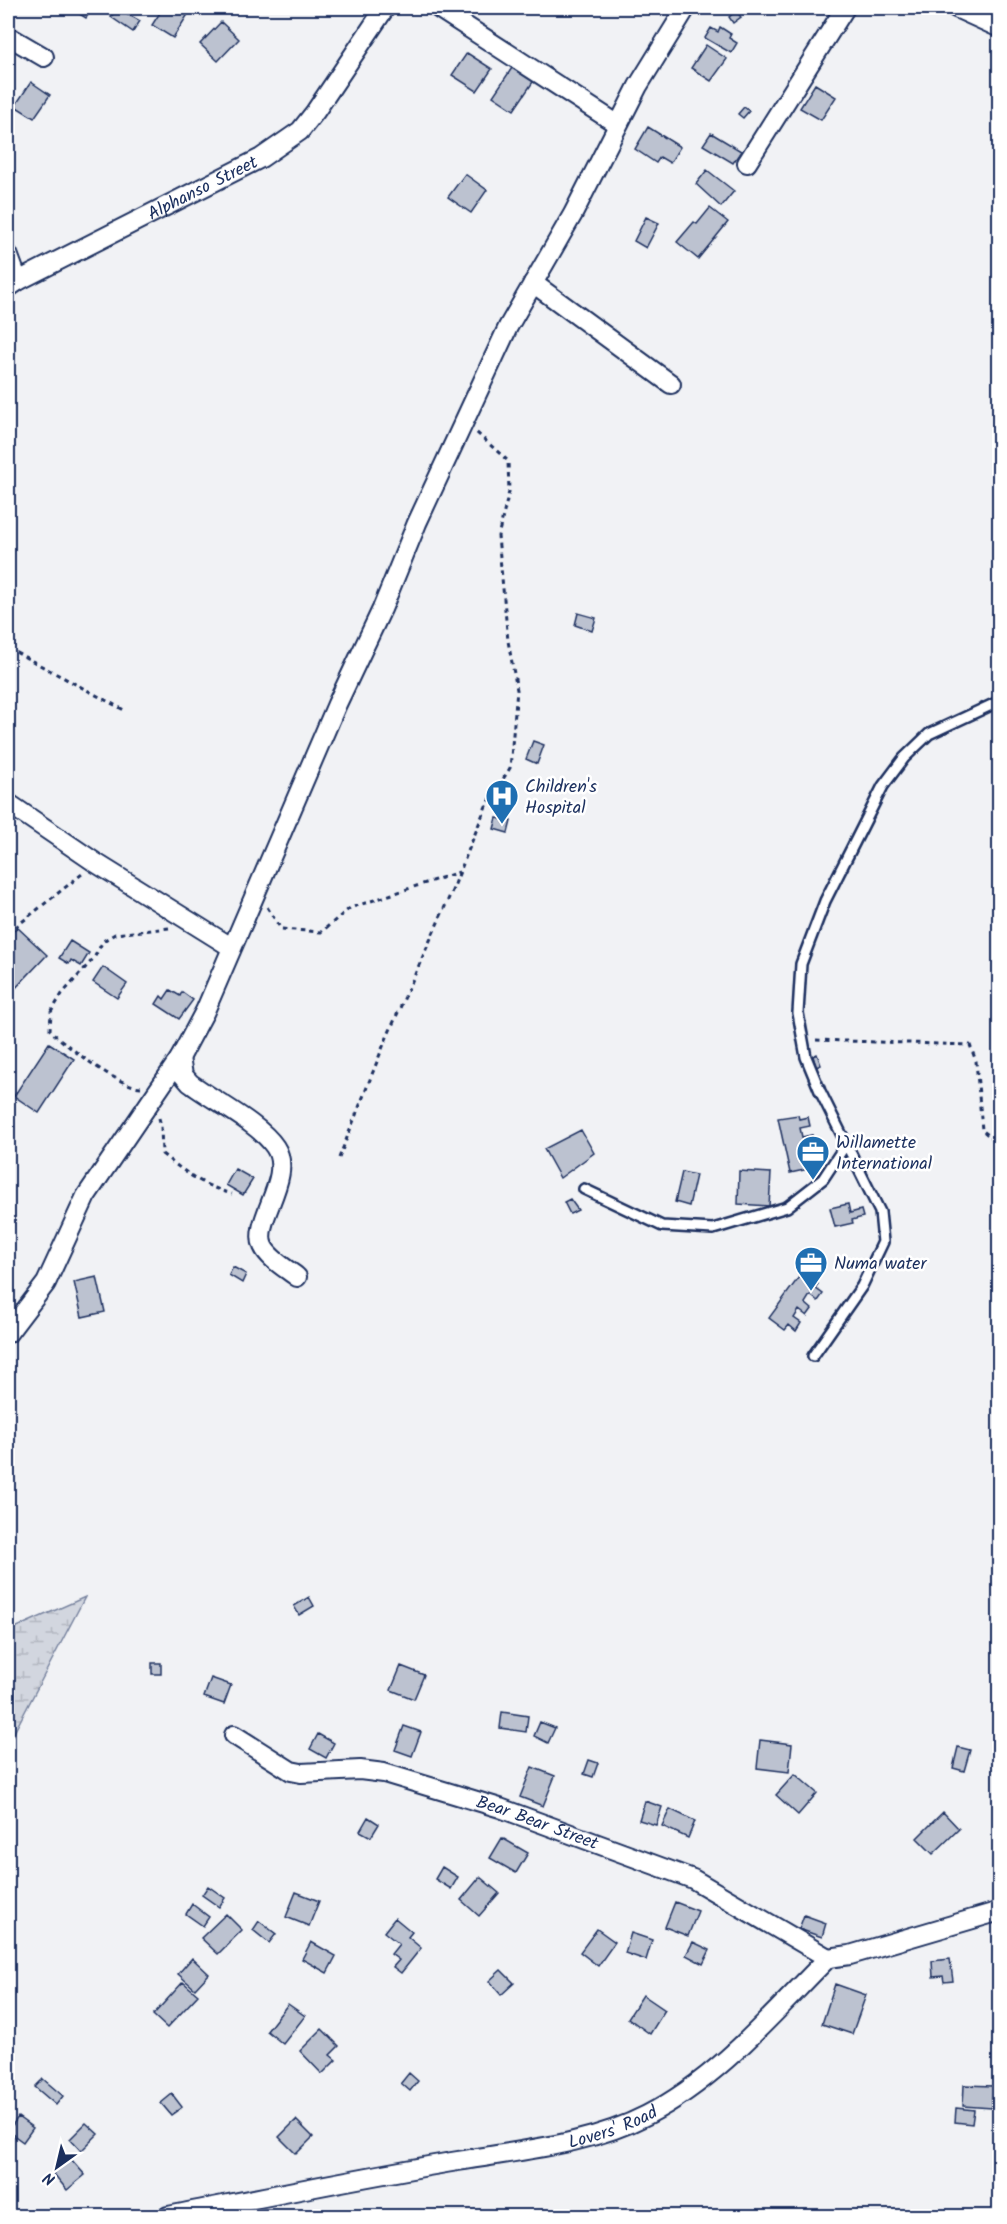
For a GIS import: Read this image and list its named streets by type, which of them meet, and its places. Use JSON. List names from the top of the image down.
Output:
{
  "streets": {
    "street": ["Alphanso Street", "Bear Bear Street", "Lovers' Road"]
  },
  "crossings": [
    ["Bear Bear Street", "Lovers' Road"]
  ],
  "places": {
    "hospital": ["Children's Hospital"],
    "office": ["Willamette International", "Numa water"]
  },
  "north": "bottom left"
}
